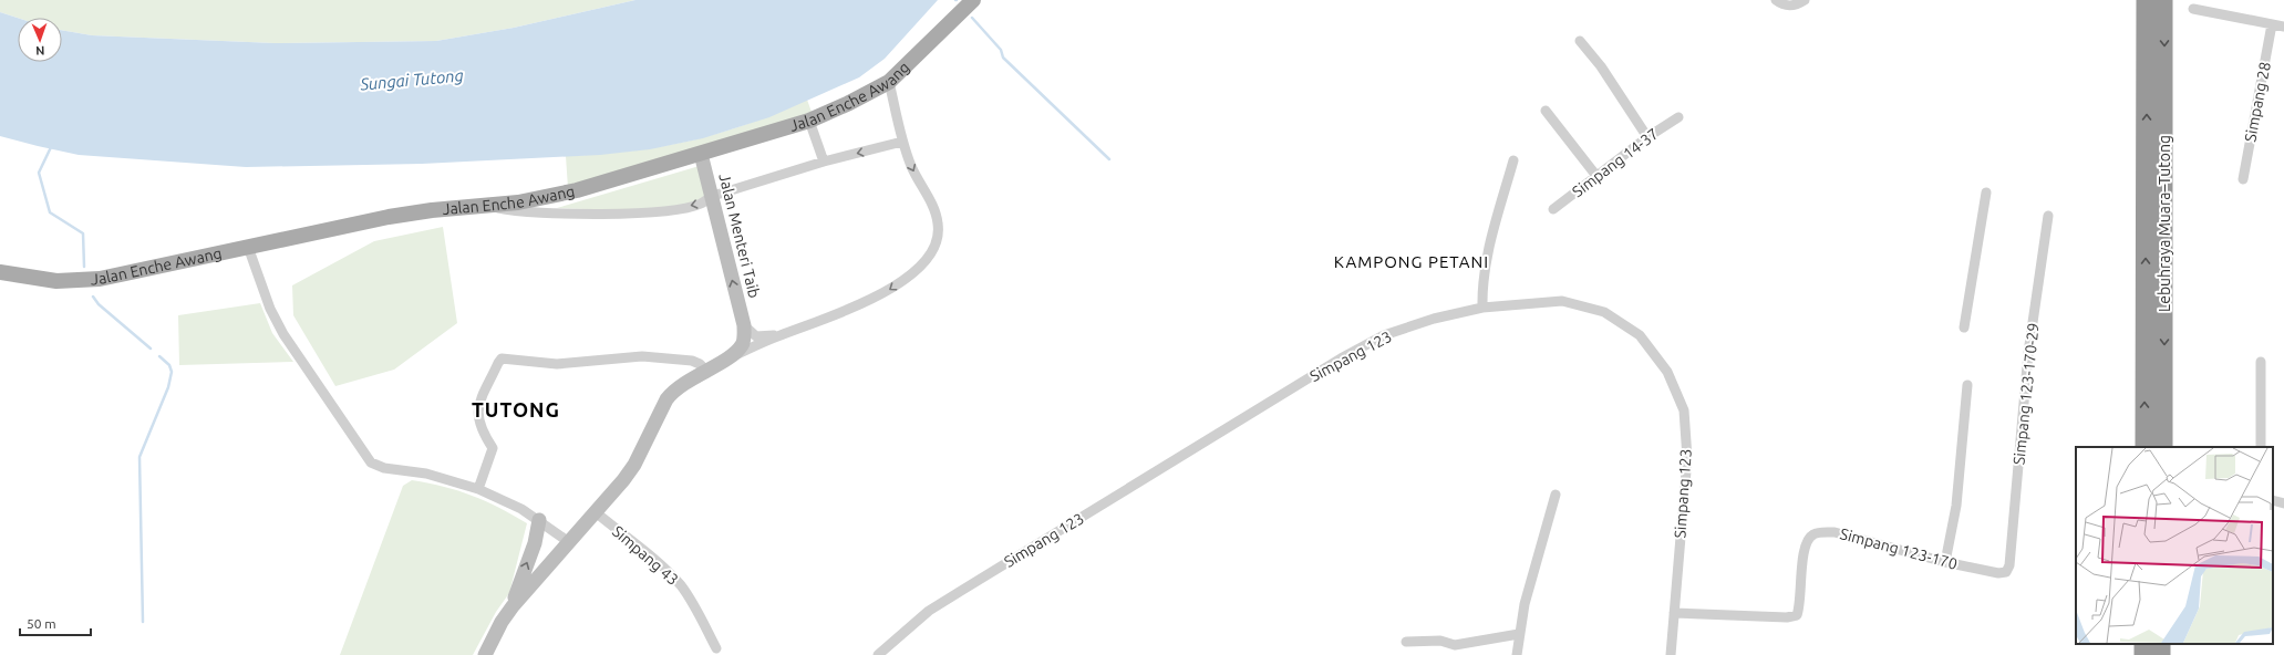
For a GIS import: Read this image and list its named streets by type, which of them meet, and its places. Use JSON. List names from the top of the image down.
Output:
{
  "streets": {
    "highway": ["Lebuhraya Muara–Tutong"],
    "main road": ["Jalan Enche Awang"],
    "street": [
      "Simpang 28",
      "Simpang 14-37",
      "Jalan Menteri Taib",
      "Simpang 123",
      "Simpang 123-170-29",
      "Simpang 123-170",
      "Simpang 43"
    ]
  },
  "crossings": [
    ["Jalan Enche Awang", "Jalan Menteri Taib"],
    ["Simpang 123", "Simpang 123-170"],
    ["Simpang 123-170-29", "Simpang 123-170"]
  ],
  "one_way": ["Jalan Menteri Taib"],
  "districts": ["KAMPONG PETANI", "TUTONG"],
  "water": ["Sungai Tutong"],
  "scale_bar": "50 m",
  "north": "bottom"
}
